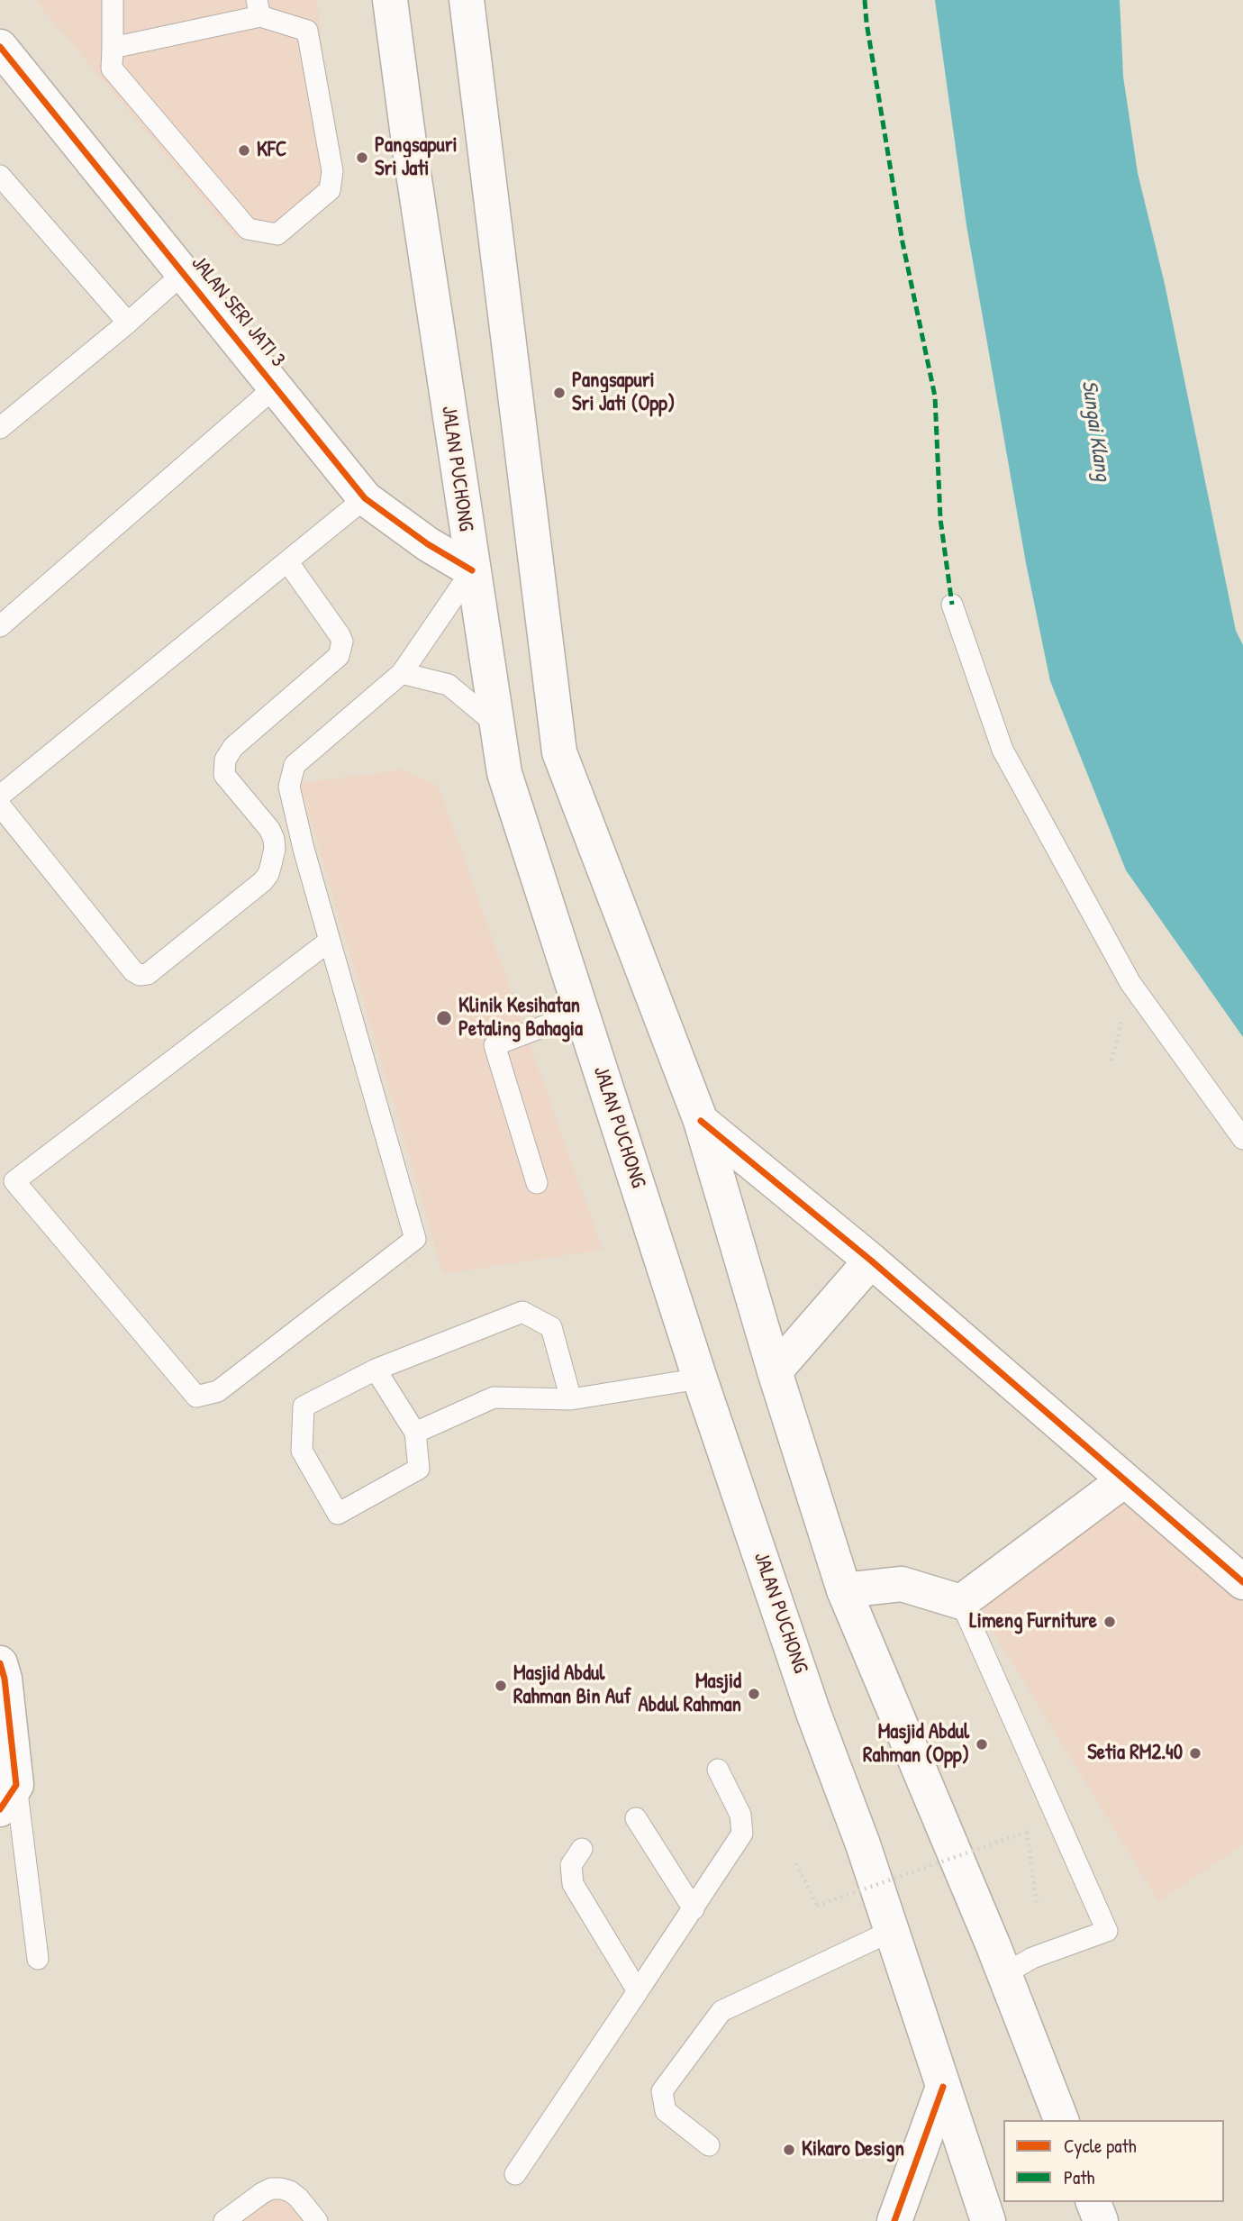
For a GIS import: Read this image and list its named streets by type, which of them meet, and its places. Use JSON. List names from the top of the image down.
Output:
{
  "streets": {
    "main road": ["JALAN SERI JATI 3", "JALAN PUCHONG"]
  },
  "crossings": [
    ["JALAN SERI JATI 3", "JALAN PUCHONG"]
  ],
  "water": ["Sungai Klang"],
  "places": [
    "KFC",
    "Pangsapuri Sri Jati",
    "Pangsapuri Sri Jati (Opp)",
    "Klinik Kesihatan Petaling Bahagia",
    "Limeng Furniture",
    "Masjid Abdul Rahman Bin Auf",
    "Masjid Abdul Rahman",
    "Masjid Abdul Rahman (Opp)",
    "Setia RM2.40",
    "Kikaro Design"
  ],
  "legend": ["Cycle path", "Path"]
}
